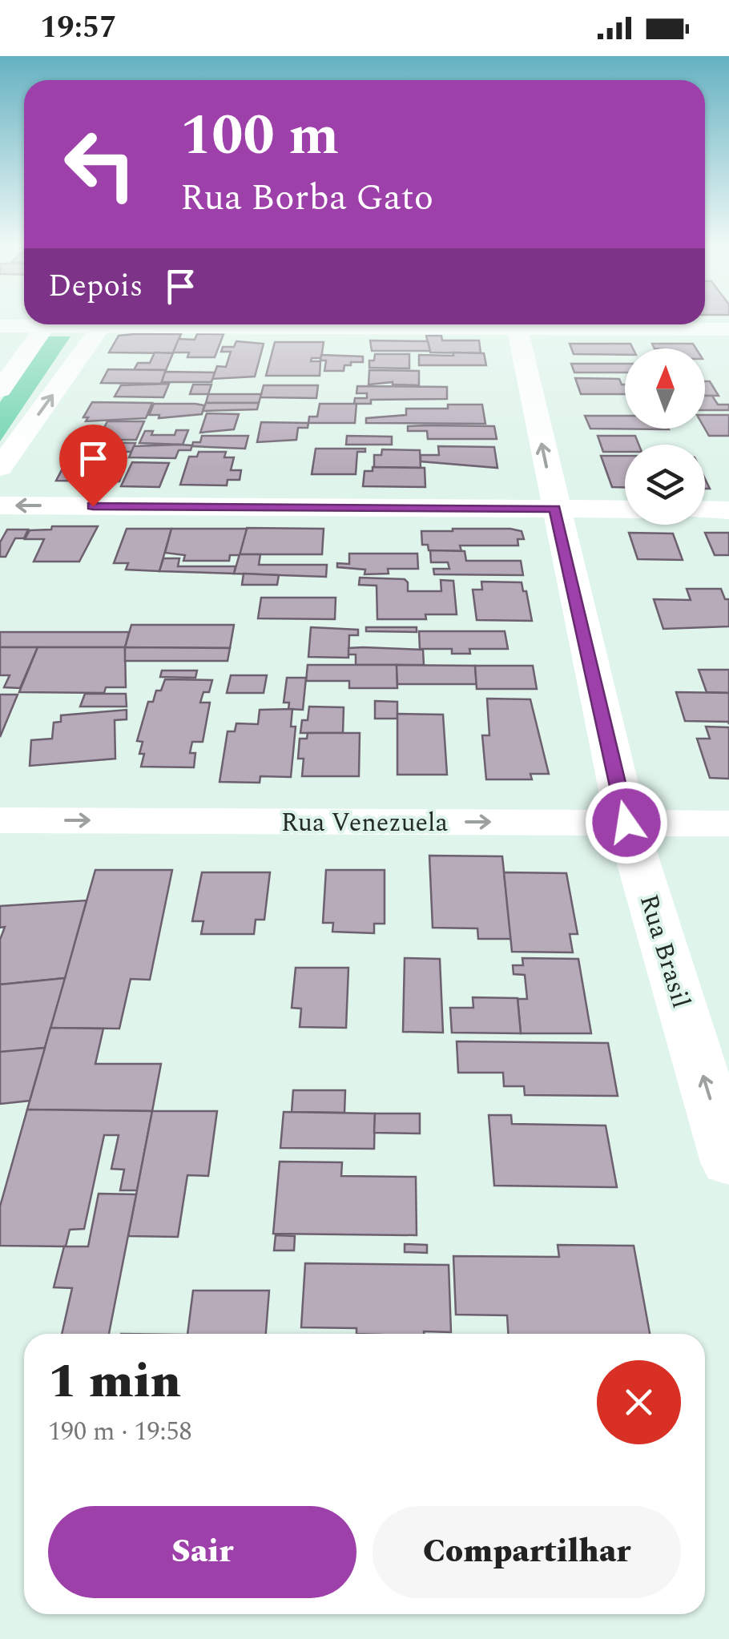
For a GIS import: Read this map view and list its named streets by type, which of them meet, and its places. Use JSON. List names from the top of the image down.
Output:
{
  "streets": {
    "street": ["Rua Venezuela", "Rua Brasil"]
  },
  "crossings": [
    ["Rua Venezuela", "Rua Brasil"]
  ],
  "one_way": ["Rua Brasil"],
  "north": "top",
  "page": {
    "status": "19:57",
    "turn": ["100 m", "Rua Borba Gato"],
    "then": "Depois",
    "heading": ["1 min", "190 m · 19:58"],
    "buttons": ["Sair", "Compartilhar"]
  }
}
